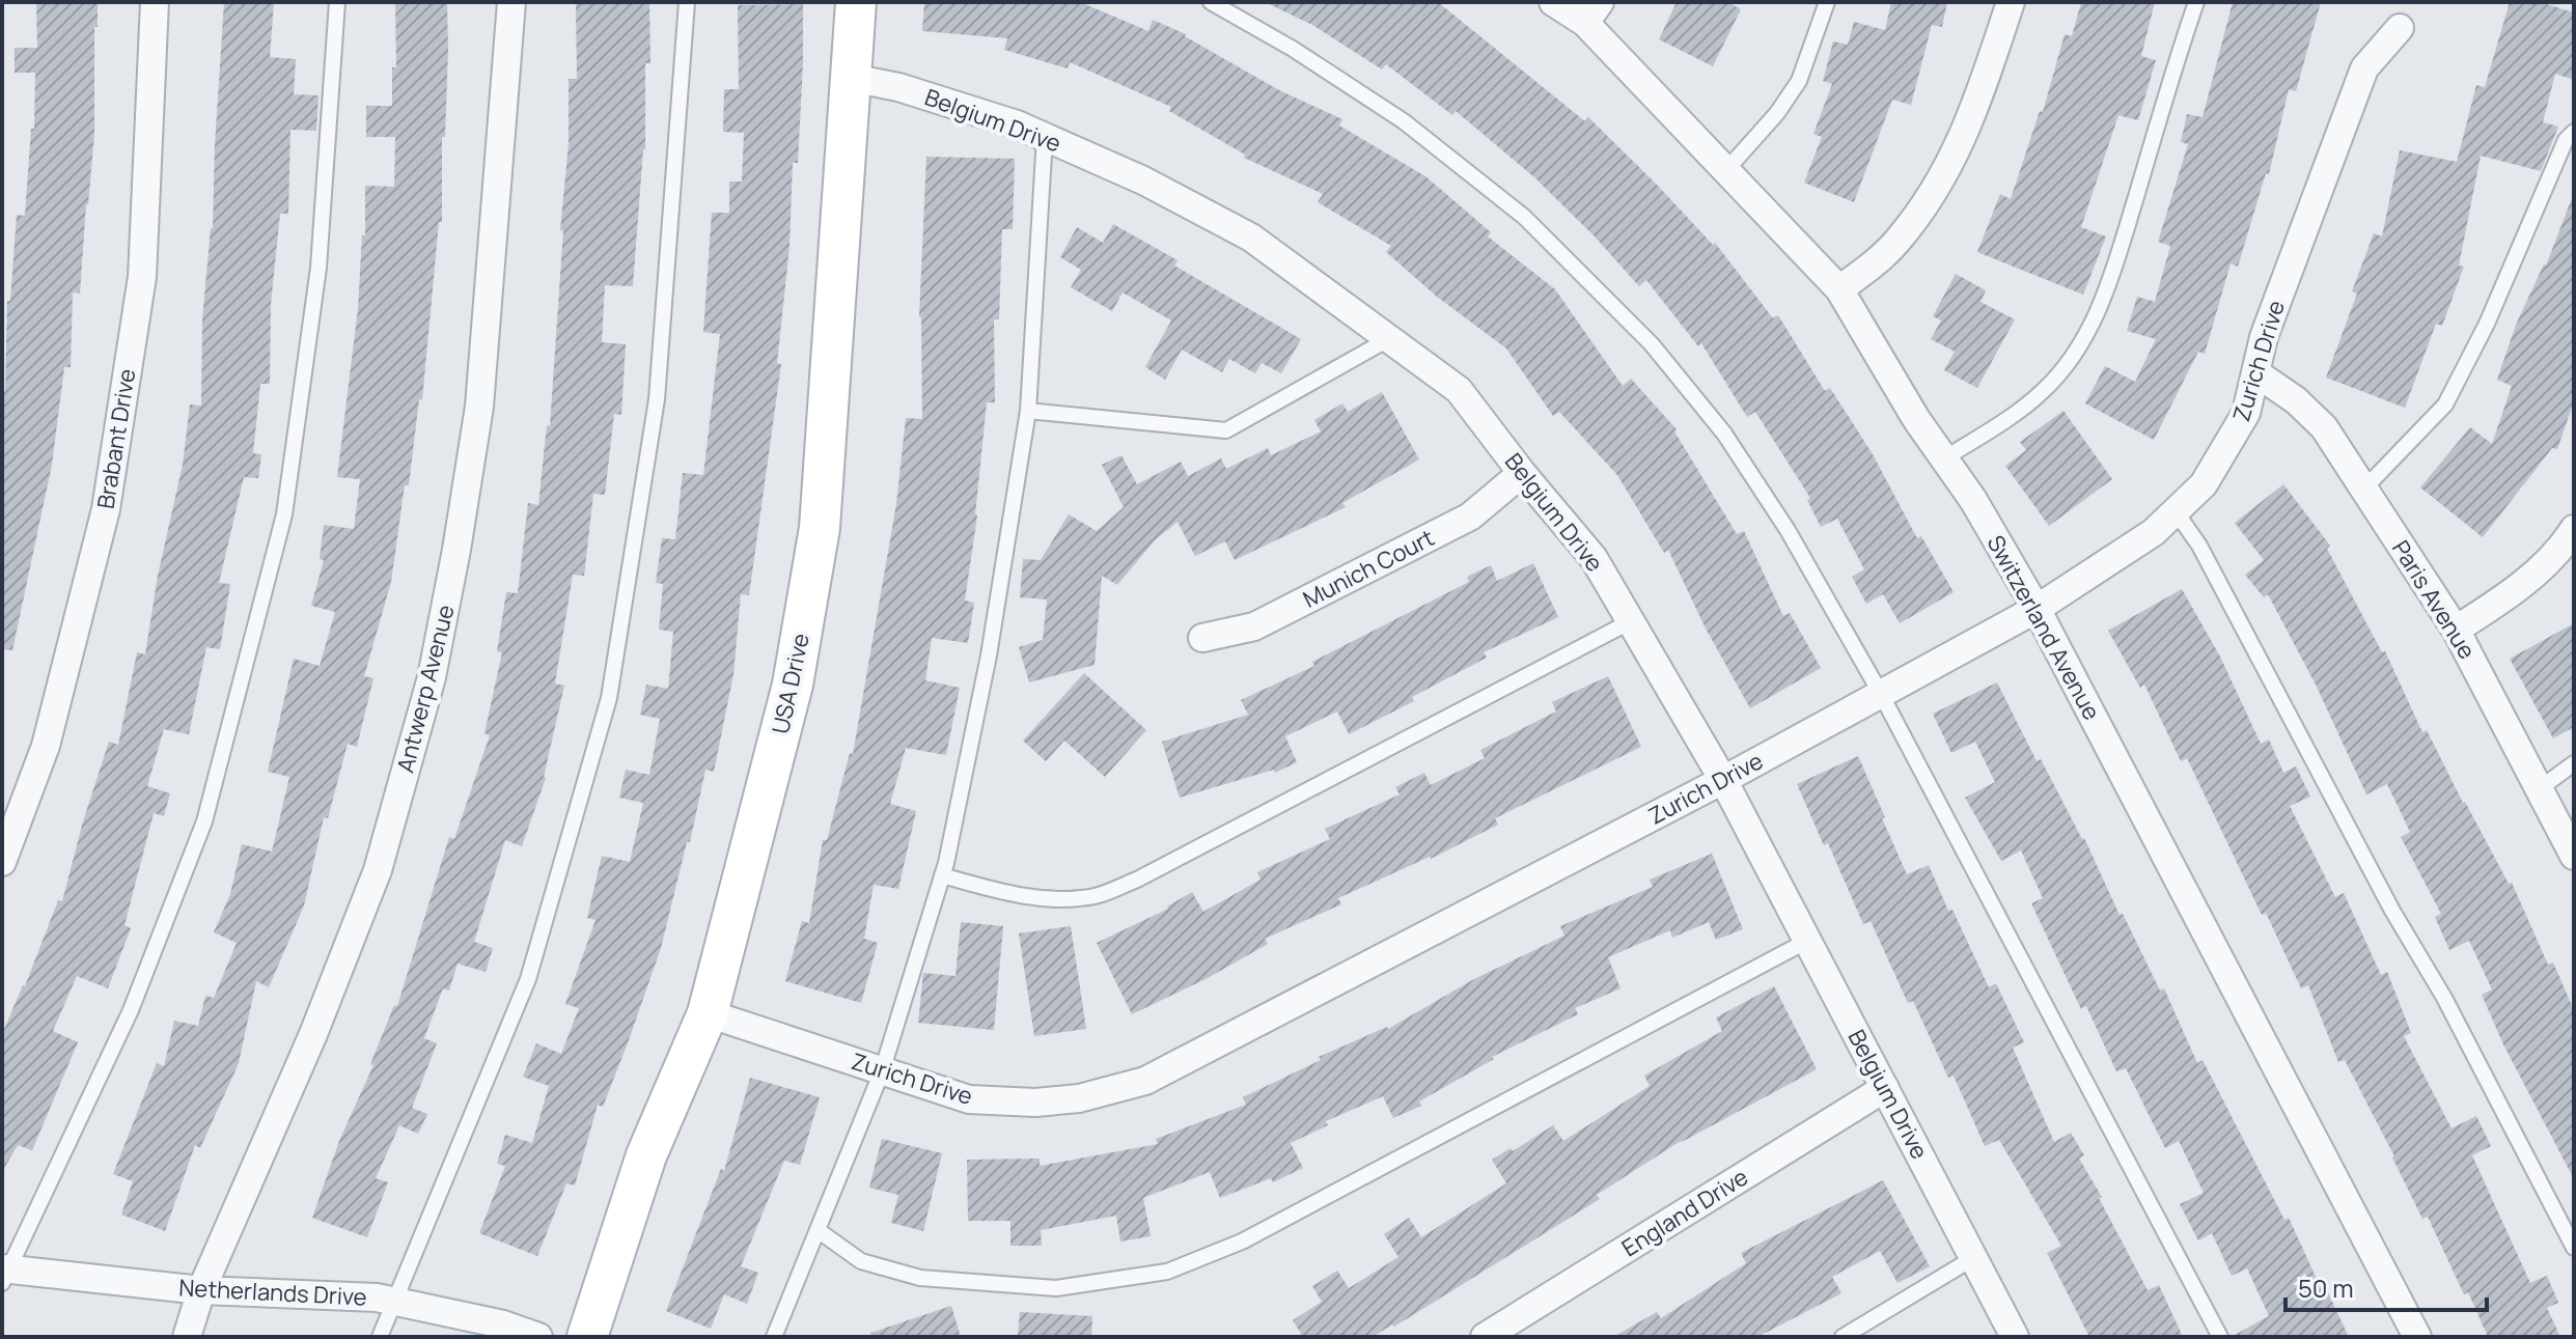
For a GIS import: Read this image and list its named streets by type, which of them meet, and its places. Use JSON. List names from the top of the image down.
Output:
{
  "streets": {
    "street": [
      "Belgium Drive",
      "Zurich Drive",
      "Brabant Drive",
      "Munich Court",
      "Paris Avenue",
      "Switzerland Avenue",
      "USA Drive",
      "Antwerp Avenue",
      "England Drive",
      "Netherlands Drive"
    ]
  },
  "crossings": [
    ["Belgium Drive", "Zurich Drive"],
    ["Belgium Drive", "Munich Court"],
    ["Belgium Drive", "USA Drive"],
    ["Belgium Drive", "England Drive"],
    ["Zurich Drive", "Paris Avenue"],
    ["Zurich Drive", "Switzerland Avenue"],
    ["Zurich Drive", "USA Drive"],
    ["Antwerp Avenue", "Netherlands Drive"]
  ],
  "scale_bar": "50 m"
}
